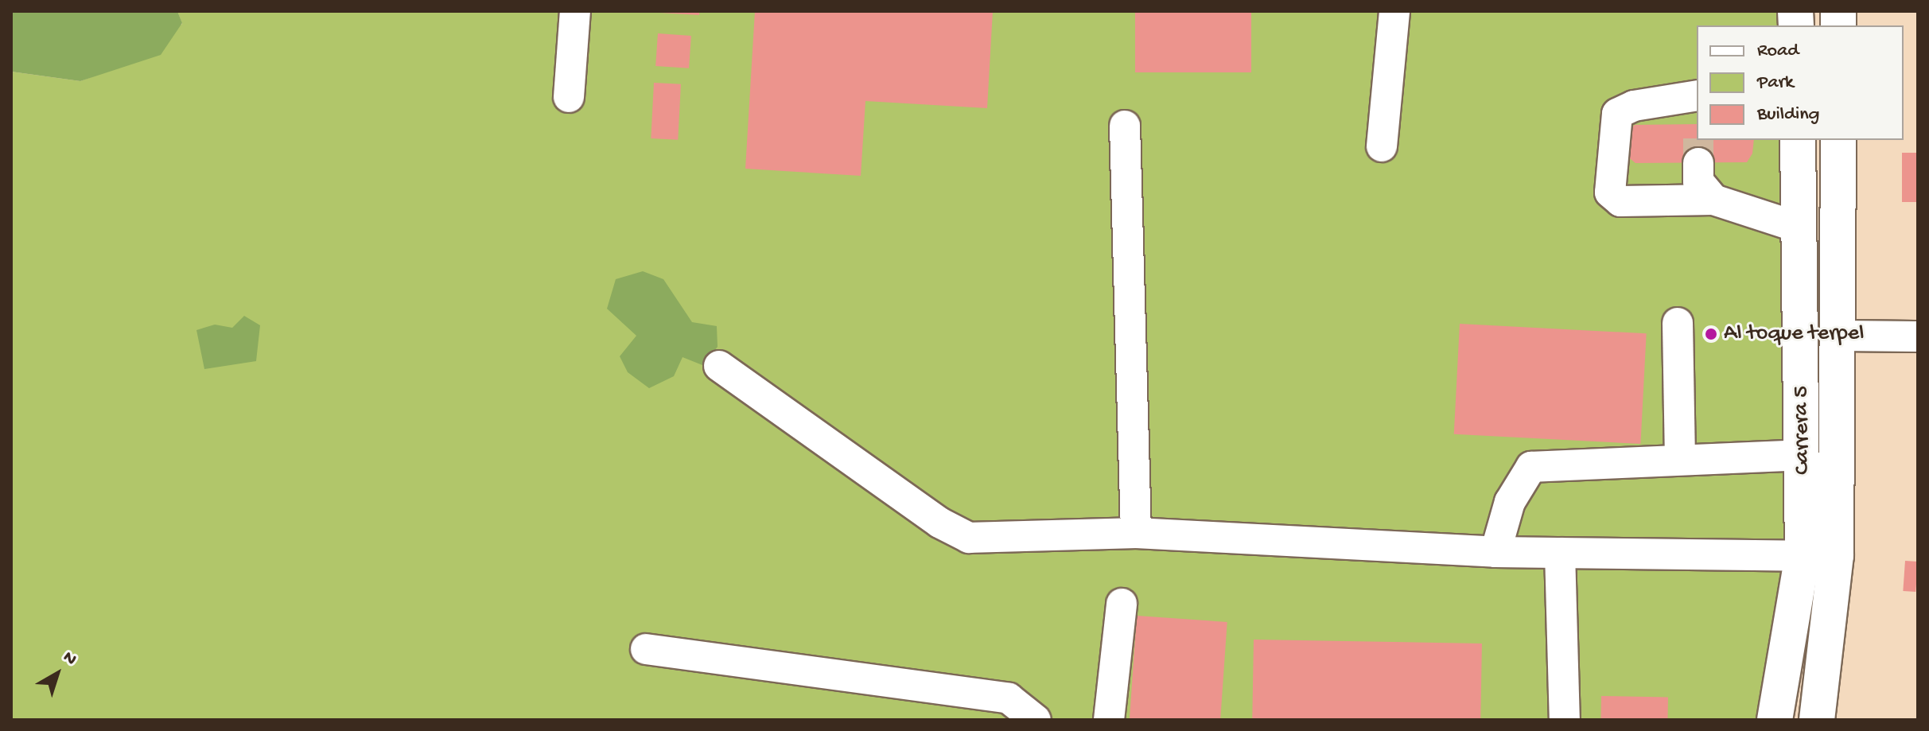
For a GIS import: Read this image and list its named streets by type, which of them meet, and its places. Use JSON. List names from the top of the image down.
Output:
{
  "streets": {
    "main road": ["Carrera 5"]
  },
  "places": ["Al toque terpel"],
  "legend": ["Road", "Park", "Building"],
  "north": "top right"
}
